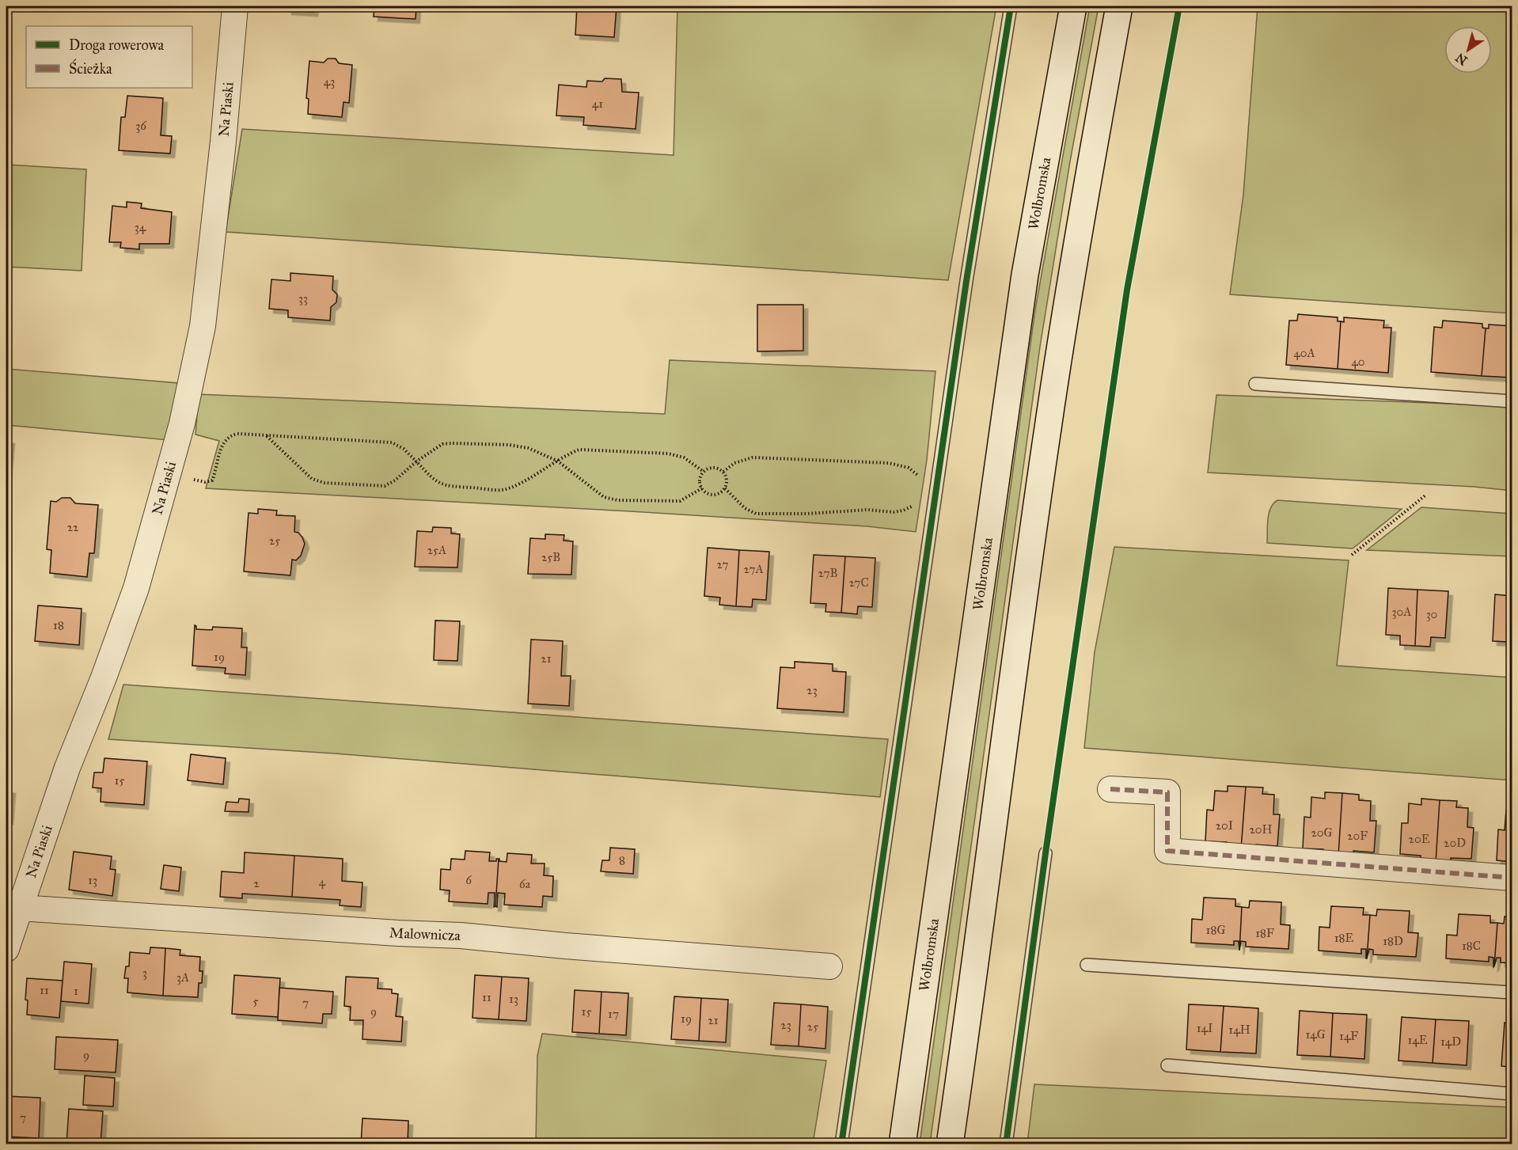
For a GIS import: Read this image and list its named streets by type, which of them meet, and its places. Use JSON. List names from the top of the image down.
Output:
{
  "streets": {
    "main road": ["Wolbromska"],
    "street": ["Na Piaski", "Malownicza"]
  },
  "crossings": [
    ["Na Piaski", "Malownicza"]
  ],
  "house_numbers": [
    "43",
    "41",
    "36",
    "34",
    "33",
    "40A",
    "40",
    "22",
    "25",
    "25A",
    "25B",
    "27",
    "27A",
    "27B",
    "27C",
    "30A",
    "30",
    "18",
    "19",
    "21",
    "23",
    "15",
    "20I",
    "20H",
    "20G",
    "20F",
    "20E",
    "20D",
    "8",
    "13",
    "6",
    "4",
    "2",
    "6a",
    "18G",
    "18F",
    "18E",
    "18D",
    "18C",
    "3",
    "3A",
    "11",
    "1",
    "11",
    "13",
    "5",
    "7",
    "9",
    "15",
    "17",
    "19",
    "21",
    "23",
    "25",
    "14I",
    "14H",
    "14G",
    "14F",
    "14E",
    "14D",
    "9",
    "7"
  ],
  "legend": ["Droga rowerowa", "Ścieżka"],
  "north": "bottom left"
}
